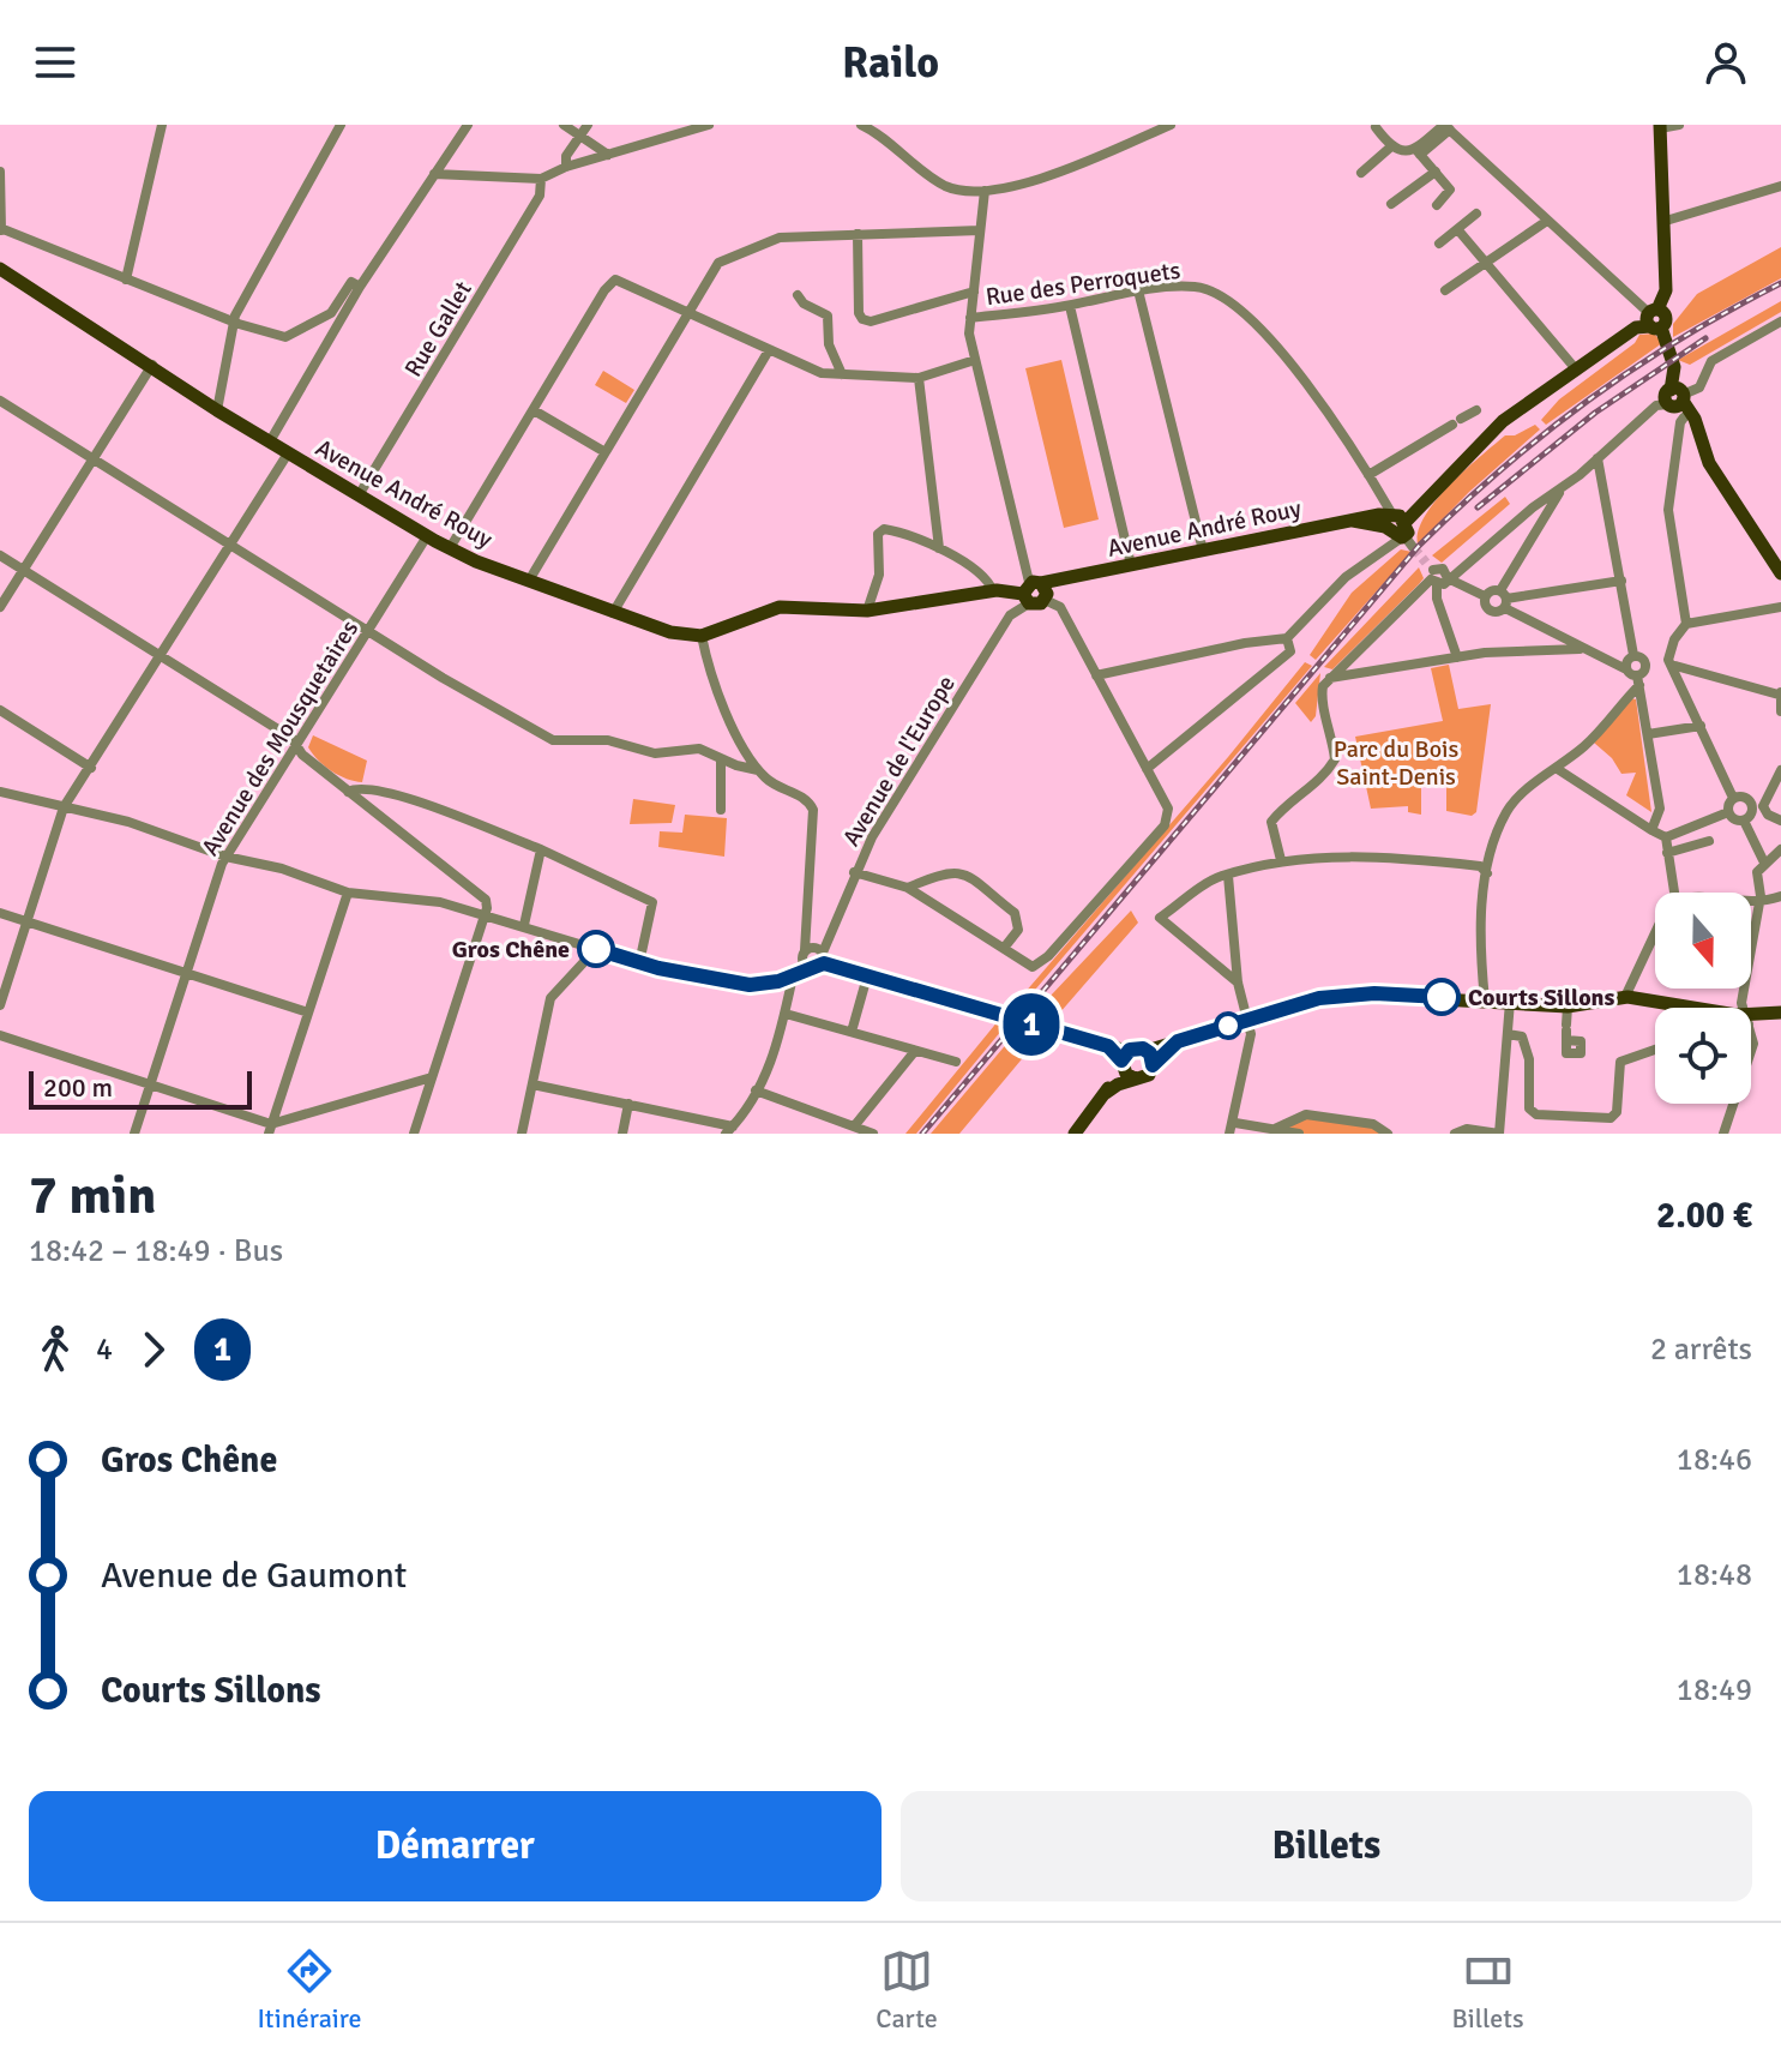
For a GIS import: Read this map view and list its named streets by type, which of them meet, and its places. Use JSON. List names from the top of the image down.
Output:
{
  "streets": {
    "main road": ["Avenue André Rouy"],
    "street": [
      "Rue des Perroquets",
      "Rue Gallet",
      "Avenue des Mousquetaires",
      "Avenue de l'Europe"
    ]
  },
  "crossings": [
    ["Rue des Perroquets", "Avenue André Rouy"],
    ["Rue Gallet", "Avenue André Rouy"],
    ["Avenue André Rouy", "Avenue des Mousquetaires"],
    ["Avenue André Rouy", "Avenue de l'Europe"]
  ],
  "parks": ["Parc du Bois Saint-Denis"],
  "places": ["Gros Chêne", "Courts Sillons"],
  "lines": ["bus line 1"],
  "scale_bar": "200 m",
  "north": "bottom",
  "page": {
    "header": "Railo",
    "on_map": "1",
    "scale": "200 m",
    "heading": ["7 min", "18:42 – 18:49 · Bus", "2.00 €"],
    "legs": ["4", "1", "2 arrêts"],
    "list": [
      {
        "name": "Gros Chêne",
        "value": "18:46"
      },
      {
        "name": "Avenue de Gaumont",
        "value": "18:48"
      },
      {
        "name": "Courts Sillons",
        "value": "18:49"
      }
    ],
    "buttons": ["Démarrer", "Billets"],
    "tabs": ["Itinéraire", "Carte", "Billets"]
  }
}
